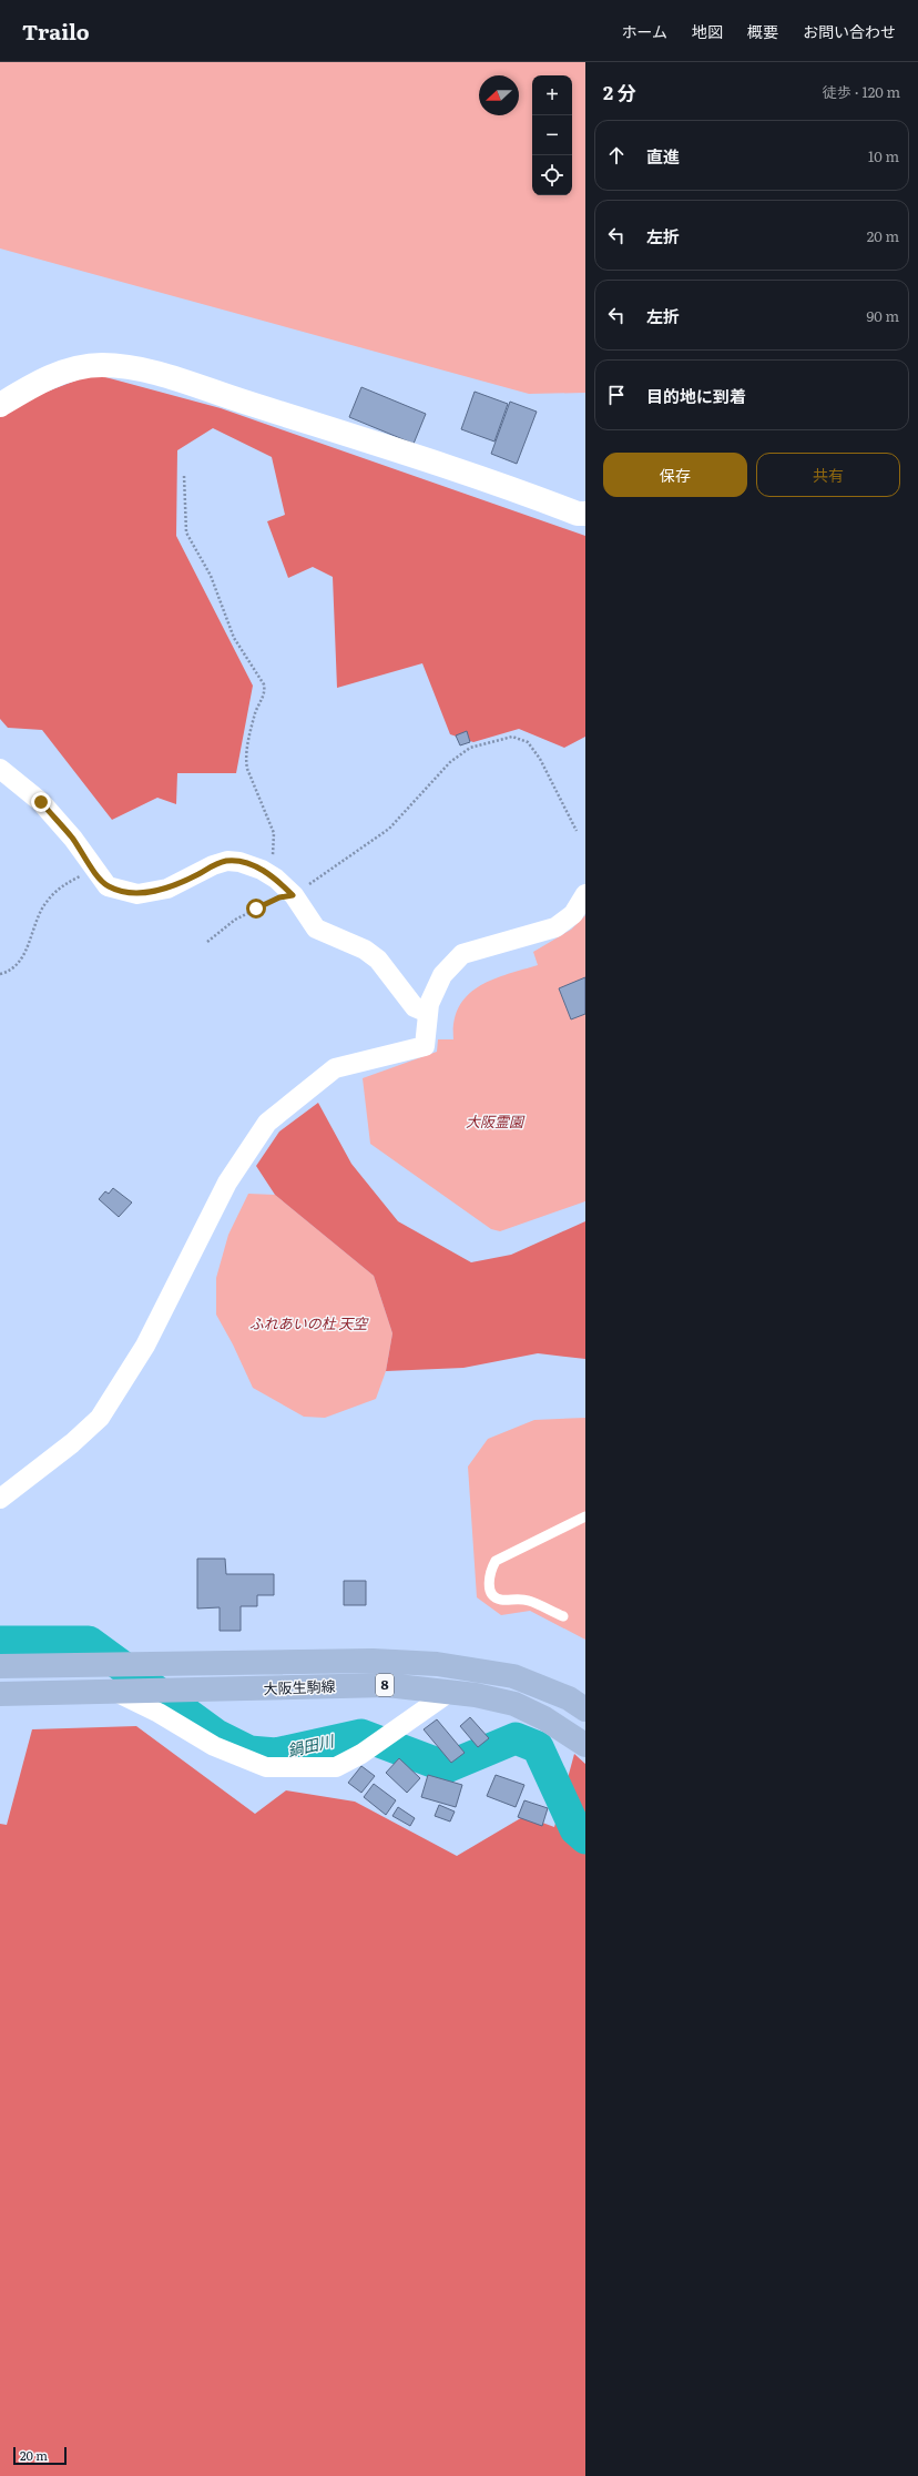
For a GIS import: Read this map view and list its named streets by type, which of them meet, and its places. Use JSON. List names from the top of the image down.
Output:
{
  "streets": {
    "main road": ["8", "大阪生駒線"]
  },
  "water": ["鍋田川"],
  "parks": ["大阪霊園", "ふれあいの杜 天空"],
  "scale_bar": "20 m",
  "north": "left",
  "page": {
    "header": "Trailo",
    "nav": [
      "ホーム",
      "地図",
      "概要",
      "お問い合わせ"
    ],
    "heading": ["2 分", "徒歩 · 120 m"],
    "map_buttons": ["+", "−"],
    "list": [
      ["直進", "10 m"],
      ["左折", "20 m"],
      ["左折", "90 m"],
      "目的地に到着"
    ],
    "buttons": ["保存", "共有"],
    "scale": "20 m"
  }
}
